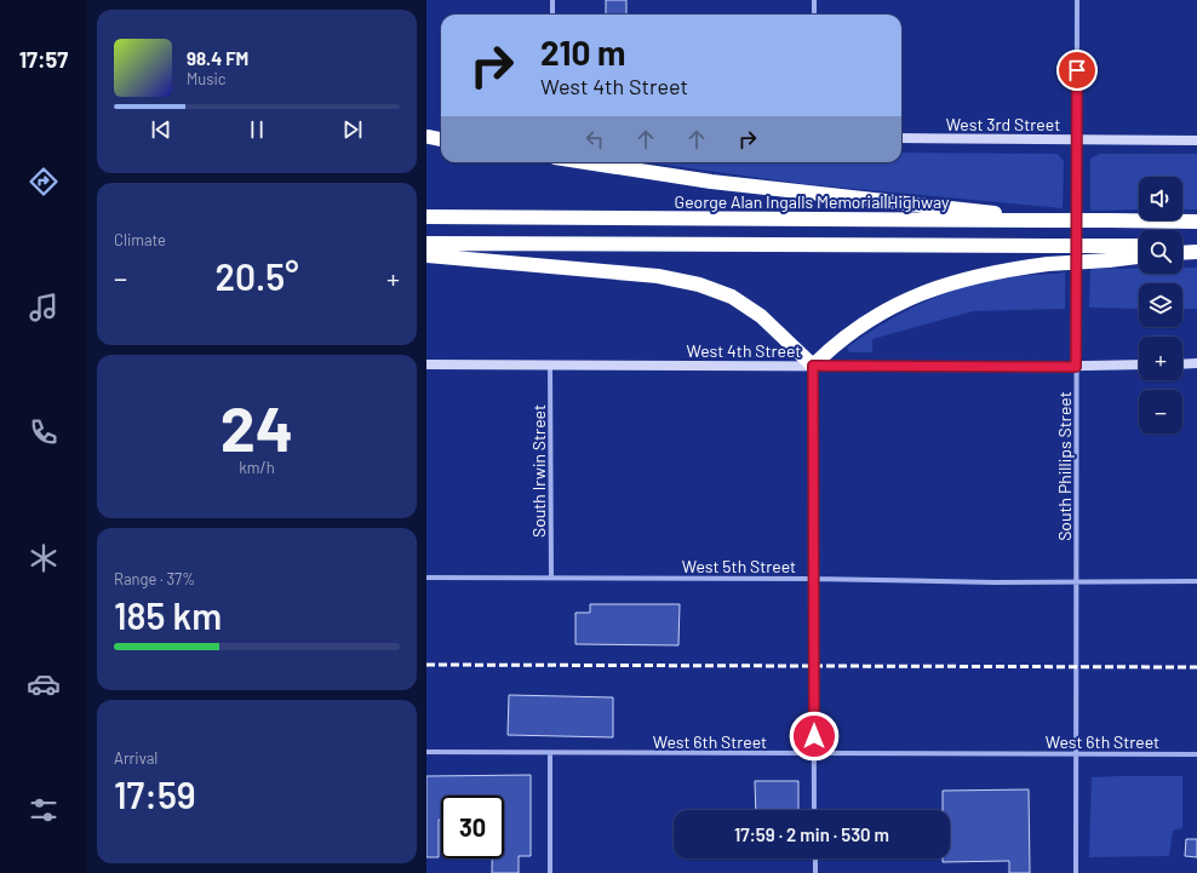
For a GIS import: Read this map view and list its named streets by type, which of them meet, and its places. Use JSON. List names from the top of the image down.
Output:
{
  "streets": {
    "highway": ["George Alan Ingalls Memorial Highway"],
    "main road": ["West 3rd Street", "West 4th Street"],
    "street": [
      "South Phillips Street",
      "South Irwin Street",
      "West 5th Street",
      "West 6th Street"
    ]
  },
  "crossings": [
    ["West 3rd Street", "South Phillips Street"],
    ["West 4th Street", "South Phillips Street"],
    ["West 4th Street", "South Irwin Street"],
    ["South Phillips Street", "West 5th Street"],
    ["South Phillips Street", "West 6th Street"],
    ["South Irwin Street", "West 5th Street"]
  ],
  "page": {
    "tabs": "17:57",
    "turn": ["210 m", "West 4th Street"],
    "song": ["98.4 FM", "Music"],
    "map_buttons": ["+", "−"],
    "tile": [
      "Climate",
      ["24", "km/h"],
      ["Range · 37%", "185 km"],
      ["Arrival", "17:59"]
    ],
    "heat": ["−", "20.5°", "+"],
    "limit": "30",
    "trip": "17:59 · 2 min · 530 m"
  }
}
